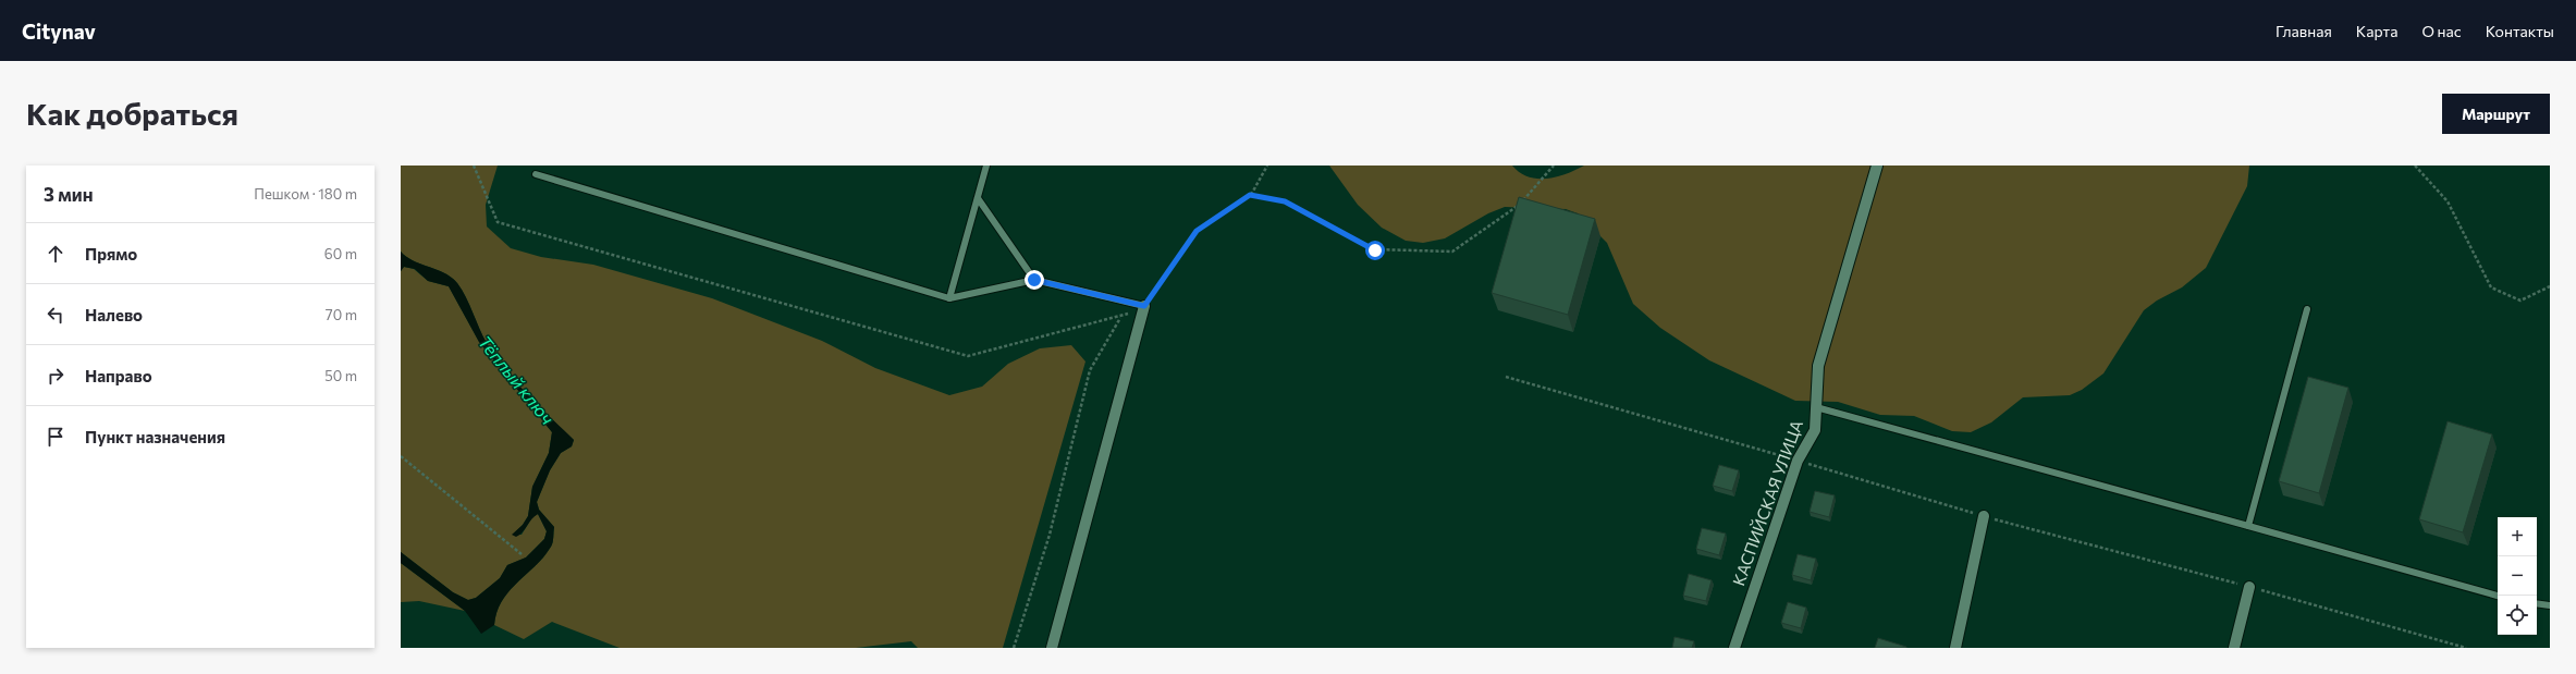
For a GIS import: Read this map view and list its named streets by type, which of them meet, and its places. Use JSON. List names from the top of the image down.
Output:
{
  "streets": {
    "street": ["КАСПИЙСКАЯ УЛИЦА"]
  },
  "water": ["Тёплый ключ"],
  "page": {
    "header": "Citynav",
    "nav": [
      "Главная",
      "Карта",
      "О нас",
      "Контакты"
    ],
    "buttons": "Маршрут",
    "title": "Как добраться",
    "heading": ["3 мин", "Пешком · 180 m"],
    "list": [
      ["Прямо", "60 m"],
      ["Налево", "70 m"],
      ["Направо", "50 m"],
      "Пункт назначения"
    ],
    "map_buttons": ["+", "−"]
  }
}
